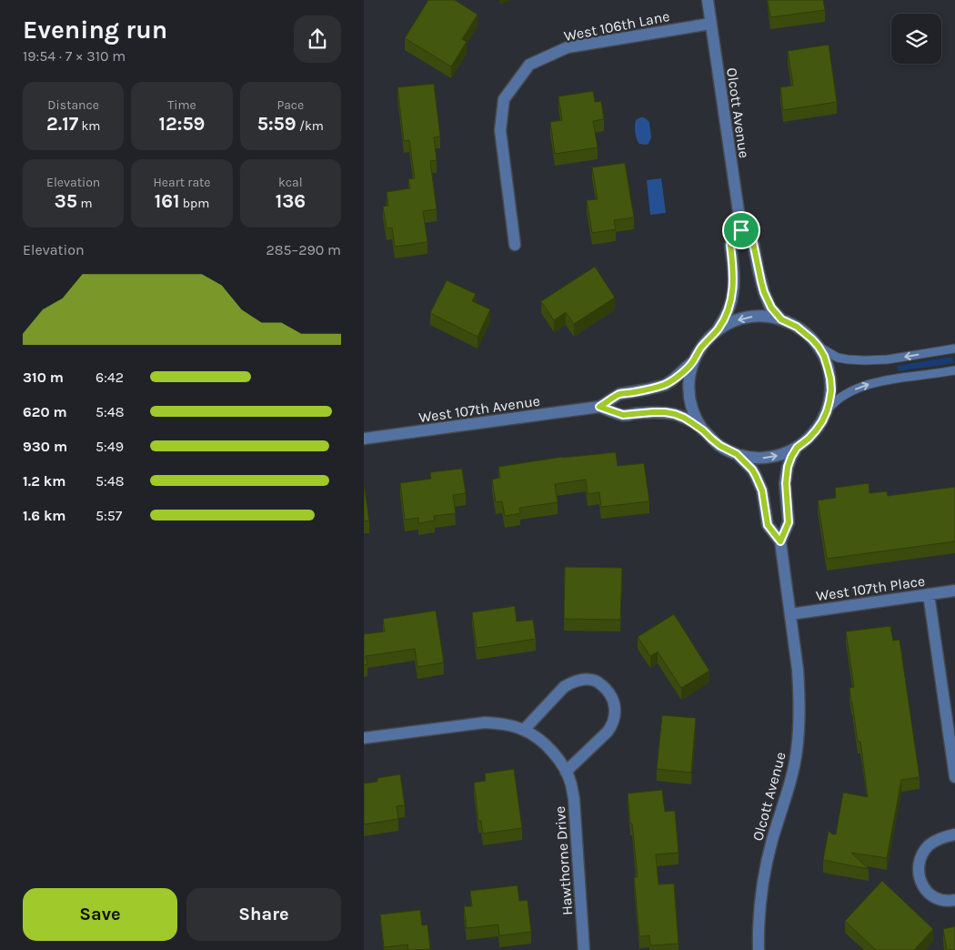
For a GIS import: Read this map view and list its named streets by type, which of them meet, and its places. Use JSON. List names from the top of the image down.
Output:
{
  "streets": {
    "street": [
      "West 106th Lane",
      "Olcott Avenue",
      "West 107th Avenue",
      "West 107th Place",
      "Hawthorne Drive"
    ]
  },
  "crossings": [
    ["West 106th Lane", "Olcott Avenue"],
    ["Olcott Avenue", "West 107th Avenue"],
    ["Olcott Avenue", "West 107th Place"]
  ],
  "page": {
    "heading": ["Evening run", "19:54 · 7 × 310 m"],
    "stats": [
      ["Distance", "2.17 km"],
      ["Time", "12:59"],
      ["Pace", "5:59 /km"],
      ["Elevation", "35 m"],
      ["Heart rate", "161 bpm"],
      ["kcal", "136"]
    ],
    "chart": ["Elevation", "285–290 m"],
    "list": [
      {
        "name": "310 m",
        "note": "6:42"
      },
      {
        "name": "620 m",
        "note": "5:48"
      },
      {
        "name": "930 m",
        "note": "5:49"
      },
      {
        "name": "1.2 km",
        "note": "5:48"
      },
      {
        "name": "1.6 km",
        "note": "5:57"
      }
    ],
    "buttons": ["Save", "Share"]
  }
}
